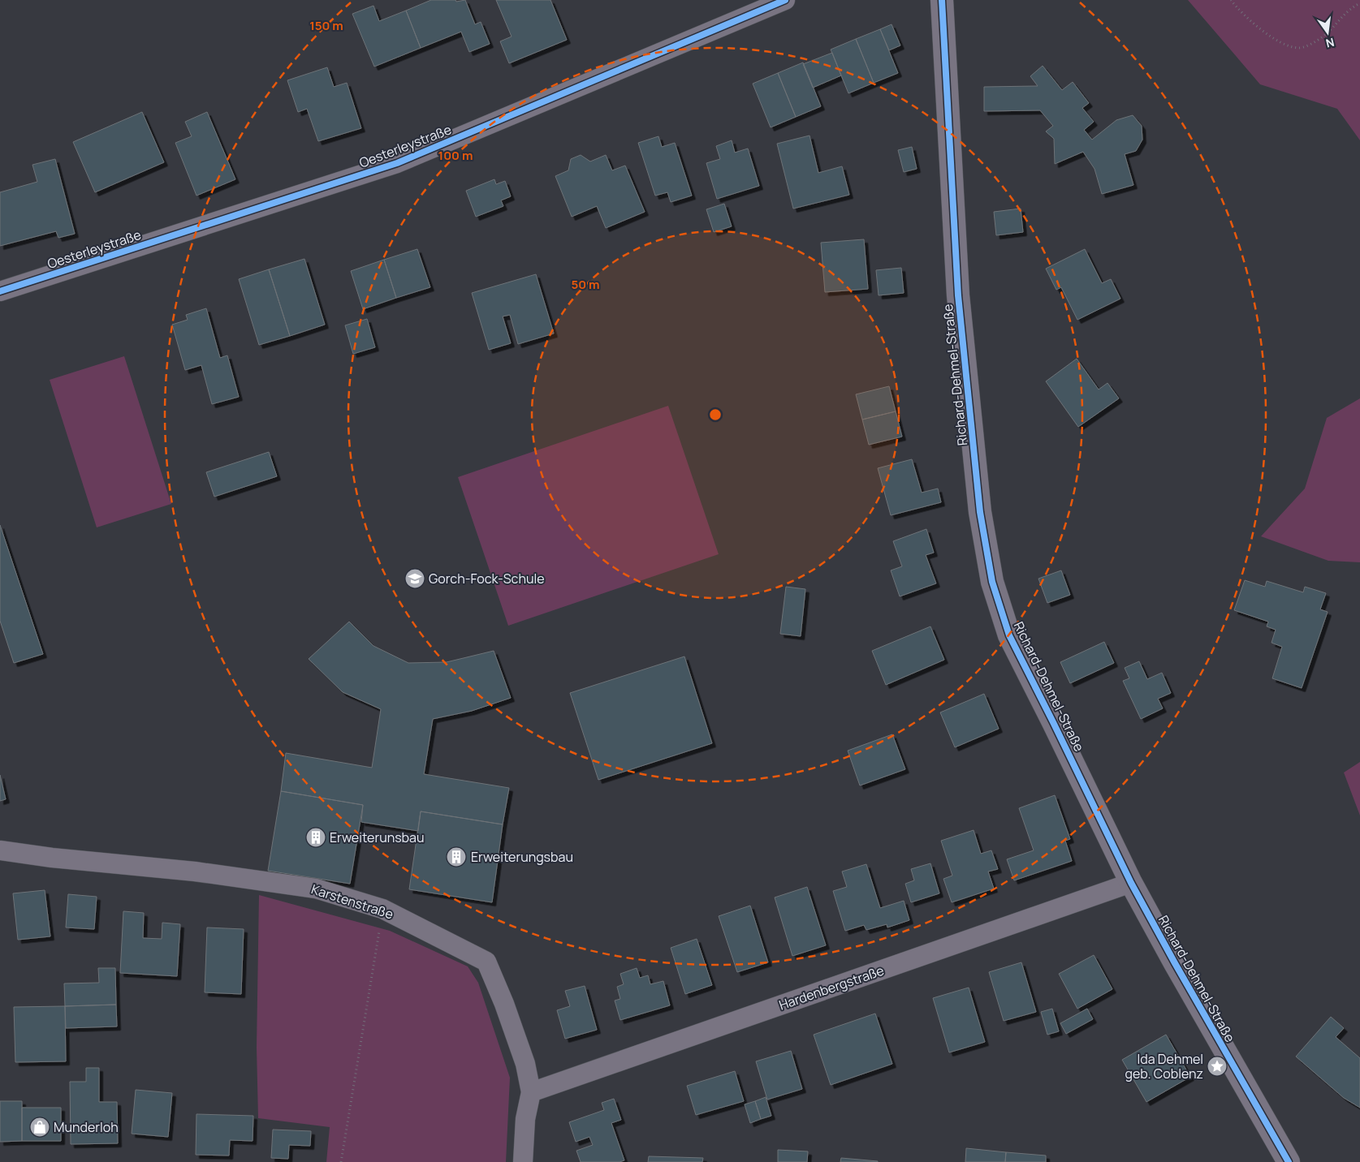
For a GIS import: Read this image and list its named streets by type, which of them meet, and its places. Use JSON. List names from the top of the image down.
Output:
{
  "streets": {
    "street": [
      "Oesterleystraße",
      "Richard-Dehmel-Straße",
      "Karstenstraße",
      "Hardenbergstraße"
    ]
  },
  "crossings": [
    ["Richard-Dehmel-Straße", "Hardenbergstraße"],
    ["Karstenstraße", "Hardenbergstraße"]
  ],
  "places": {
    "school or university": ["Gorch-Fock-Schule"],
    "building": ["Erweiterunsbau", "Erweiterungsbau"],
    "place": ["Ida Dehmel geb. Coblenz"],
    "shop": ["Munderloh"]
  },
  "north": "bottom",
  "rings": ["150 m", "100 m", "50 m"]
}
